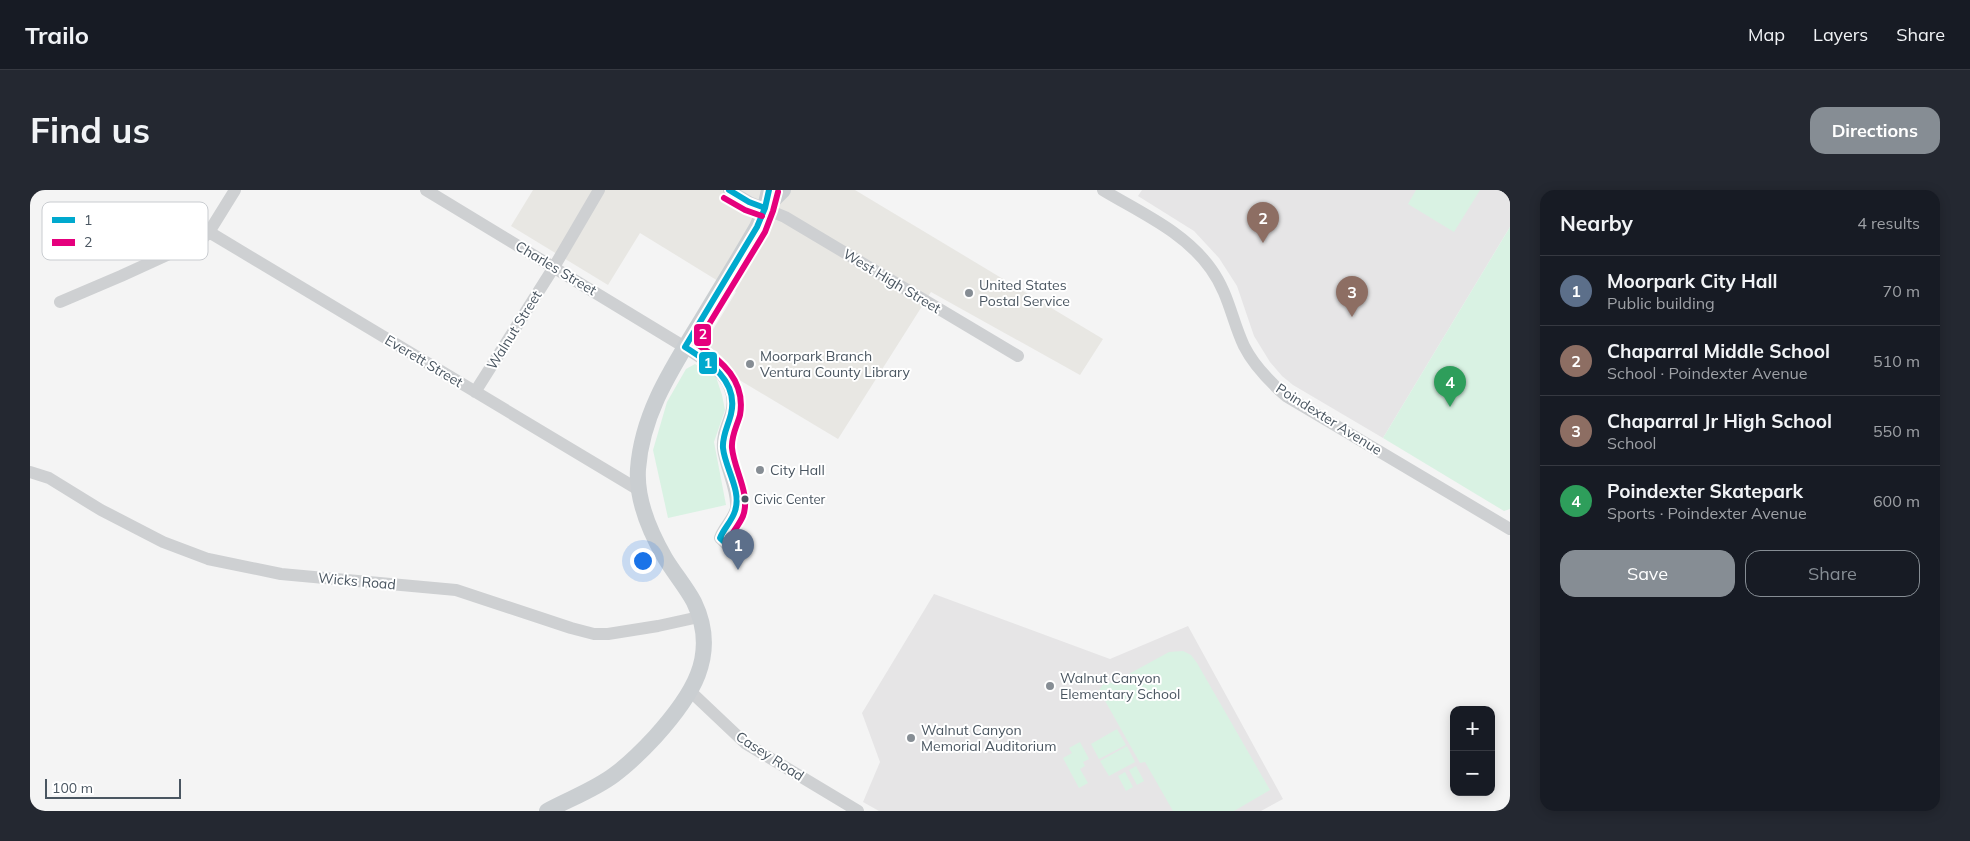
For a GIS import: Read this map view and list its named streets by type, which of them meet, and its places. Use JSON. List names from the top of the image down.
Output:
{
  "streets": {
    "street": [
      "Charles Street",
      "West High Street",
      "Walnut Street",
      "Everett Street",
      "Poindexter Avenue",
      "Wicks Road",
      "Casey Road"
    ]
  },
  "crossings": [
    ["Charles Street", "Walnut Street"],
    ["Walnut Street", "Everett Street"]
  ],
  "places": [
    "United States Postal Service",
    "Moorpark Branch Ventura County Library",
    "City Hall",
    "Civic Center",
    "Walnut Canyon Elementary School",
    "Walnut Canyon Memorial Auditorium"
  ],
  "lines": ["transit line 1", "transit line 2"],
  "legend": ["1", "2"],
  "scale_bar": "100 m",
  "page": {
    "header": "Trailo",
    "nav": ["Map", "Layers", "Share"],
    "buttons": [
      "Directions",
      ["Save", "Share"]
    ],
    "title": "Find us",
    "heading": ["Nearby", "4 results"],
    "pins": [
      "2",
      "3",
      "4",
      "1"
    ],
    "list": [
      {
        "mark": "1",
        "name": "Moorpark City Hall",
        "note": "Public building",
        "value": "70 m"
      },
      {
        "mark": "2",
        "name": "Chaparral Middle School",
        "note": "School · Poindexter Avenue",
        "value": "510 m"
      },
      {
        "mark": "3",
        "name": "Chaparral Jr High School",
        "note": "School",
        "value": "550 m"
      },
      {
        "mark": "4",
        "name": "Poindexter Skatepark",
        "note": "Sports · Poindexter Avenue",
        "value": "600 m"
      }
    ],
    "map_buttons": ["+", "−"],
    "scale": "100 m"
  }
}
